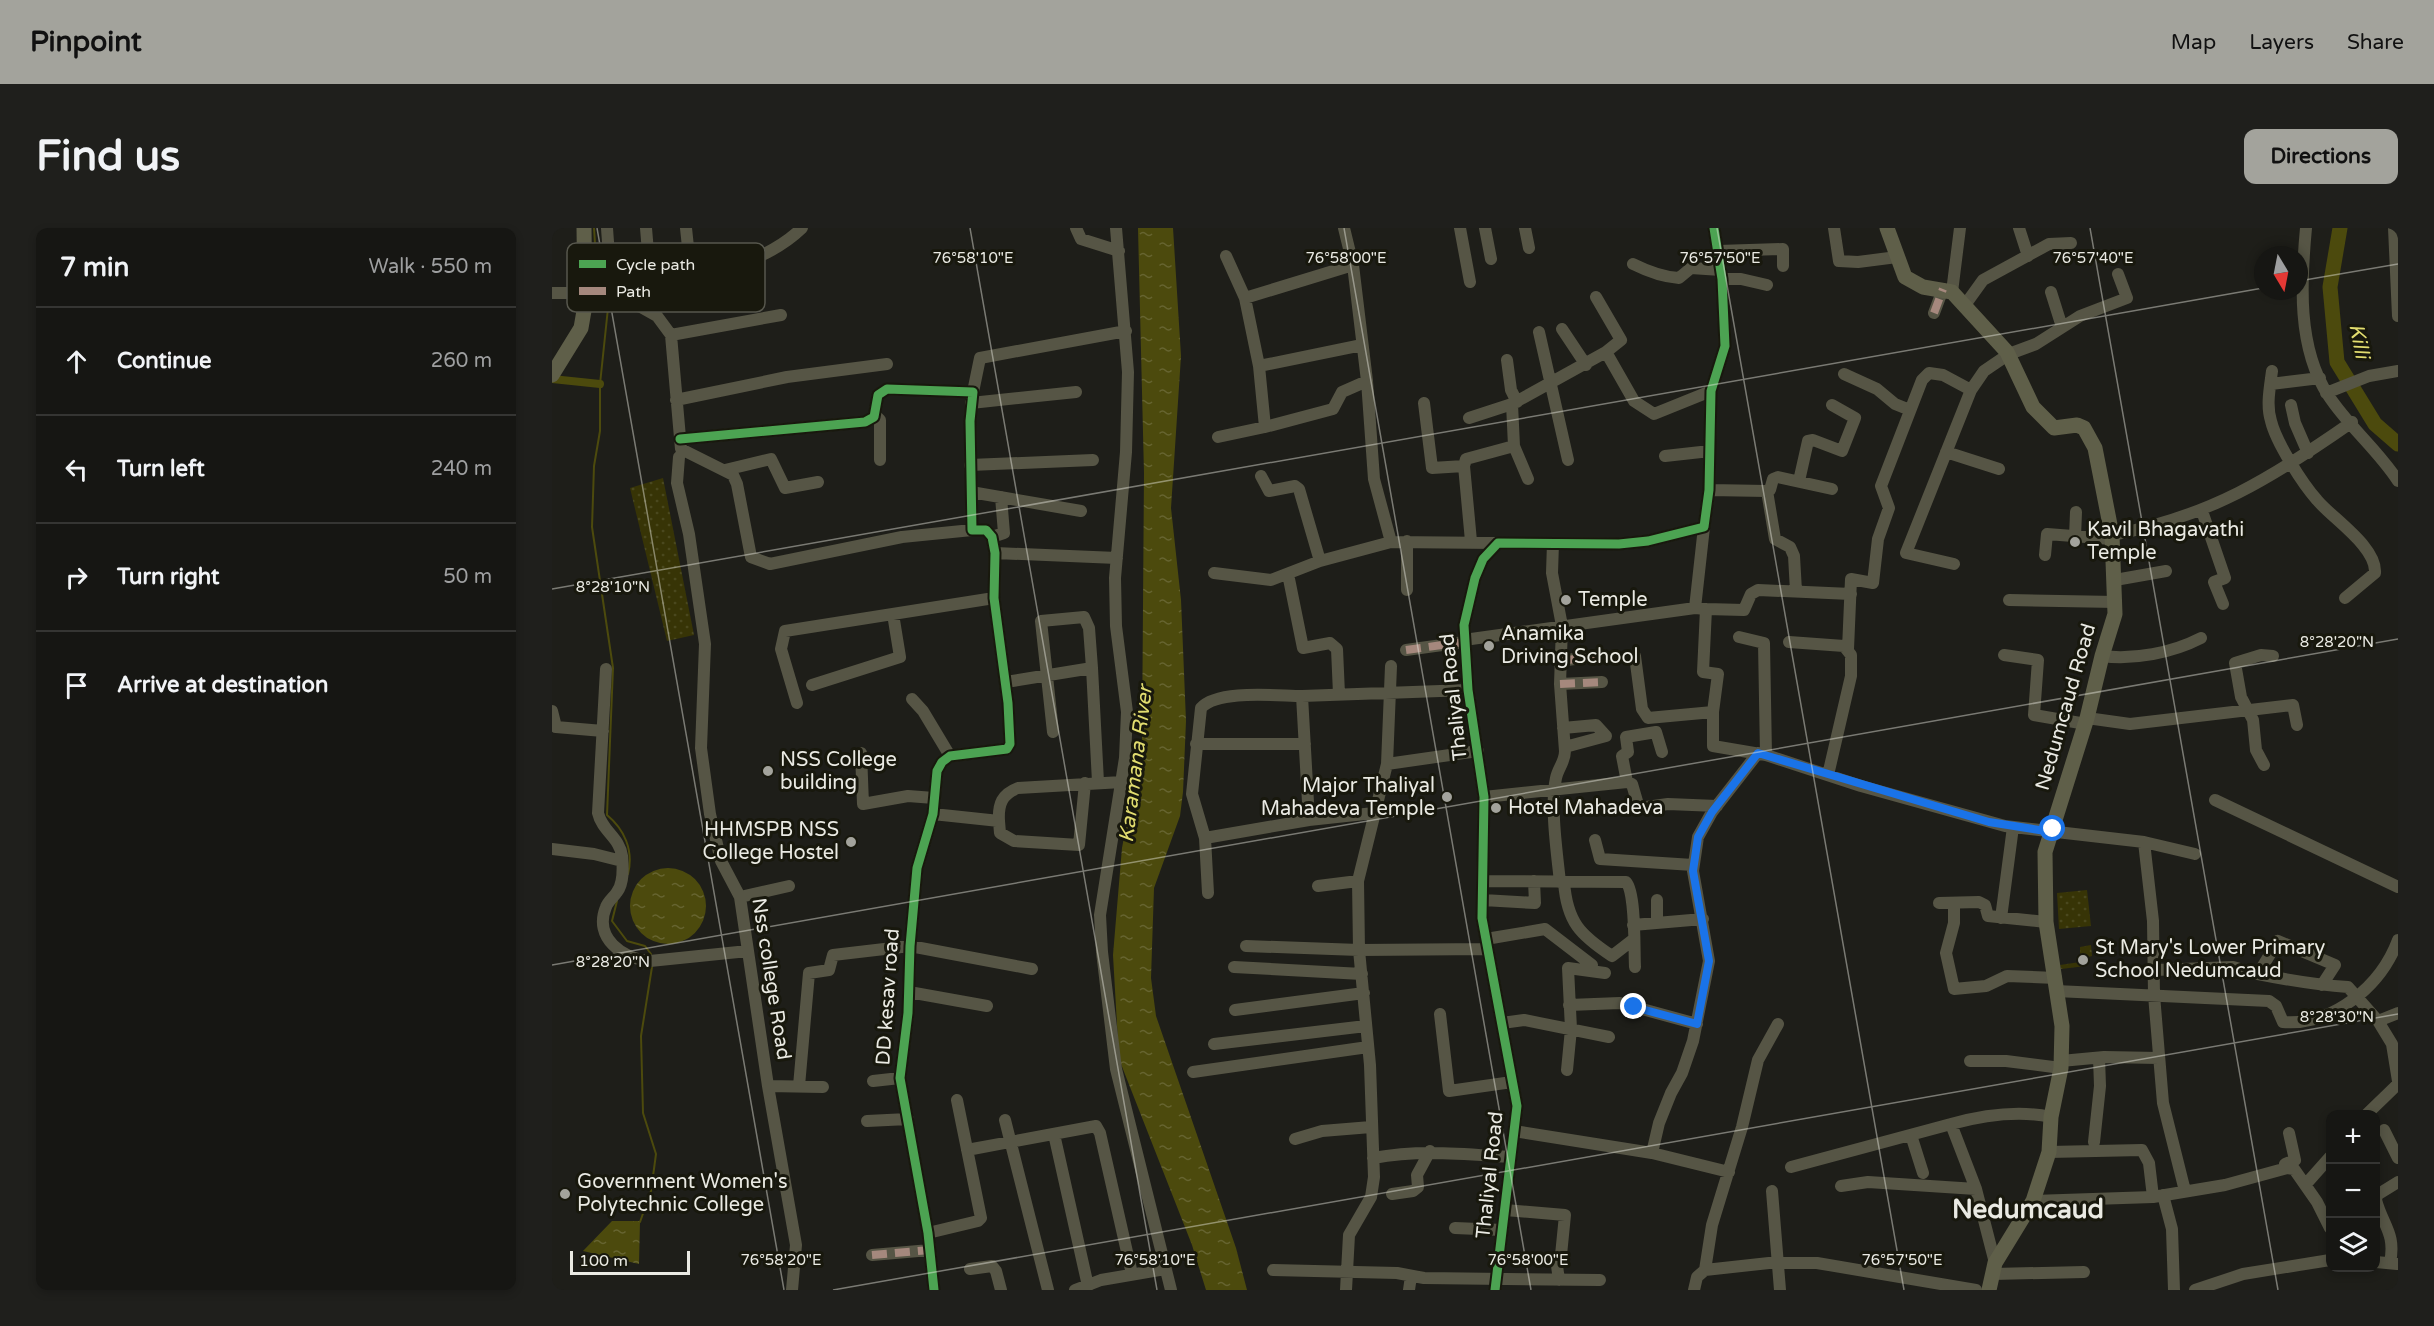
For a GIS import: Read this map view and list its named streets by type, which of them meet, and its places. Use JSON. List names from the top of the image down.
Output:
{
  "streets": {
    "main road": ["Nedumcaud Road"],
    "street": ["Thaliyal Road", "Nss college Road", "DD kesav road"]
  },
  "districts": ["Nedumcaud"],
  "water": ["Killi", "Karamana River"],
  "places": [
    "Kavil Bhagavathi Temple",
    "Temple",
    "Anamika Driving School",
    "NSS College building",
    "Major Thaliyal Mahadeva Temple",
    "Hotel Mahadeva",
    "HHMSPB NSS College Hostel",
    "St Mary's Lower Primary School Nedumcaud",
    "Government Women's Polytechnic College"
  ],
  "legend": ["Cycle path", "Path"],
  "scale_bar": "100 m",
  "north": "bottom",
  "page": {
    "header": "Pinpoint",
    "nav": ["Map", "Layers", "Share"],
    "buttons": "Directions",
    "title": "Find us",
    "heading": ["7 min", "Walk · 550 m"],
    "list": [
      ["Continue", "260 m"],
      ["Turn left", "240 m"],
      ["Turn right", "50 m"],
      "Arrive at destination"
    ],
    "map_buttons": ["+", "−"],
    "scale": "100 m"
  },
  "coordinates": [
    "76°58'10\"E",
    "76°58'00\"E",
    "76°57'50\"E",
    "76°57'40\"E",
    "8°28'10\"N",
    "8°28'20\"N",
    "8°28'30\"N",
    "76°58'20\"E"
  ]
}
